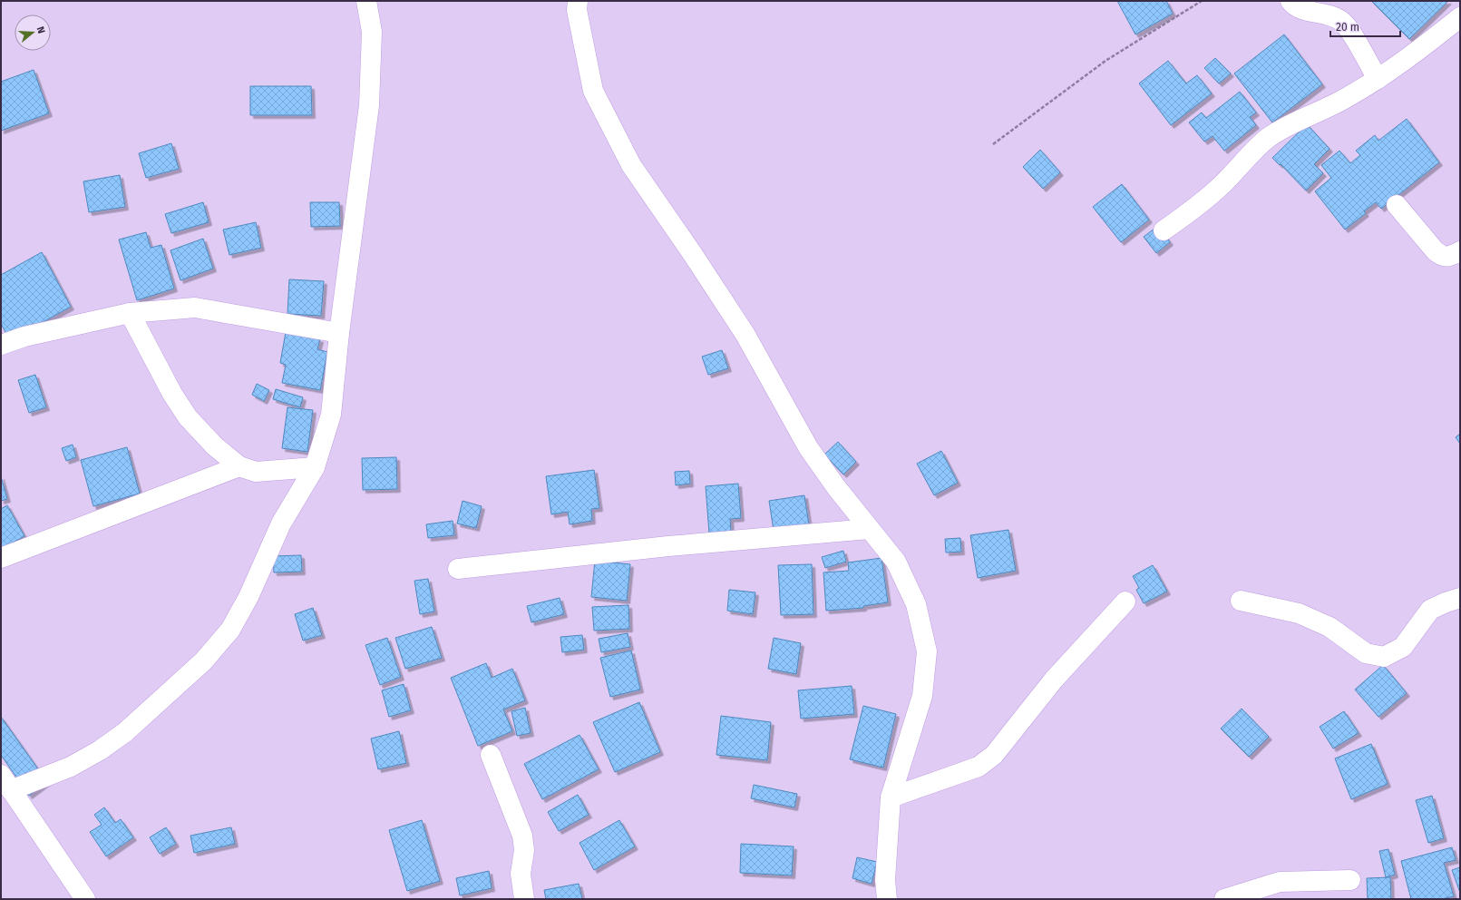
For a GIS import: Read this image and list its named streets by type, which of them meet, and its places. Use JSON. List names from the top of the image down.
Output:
{
  "scale_bar": "20 m",
  "north": "right"
}
